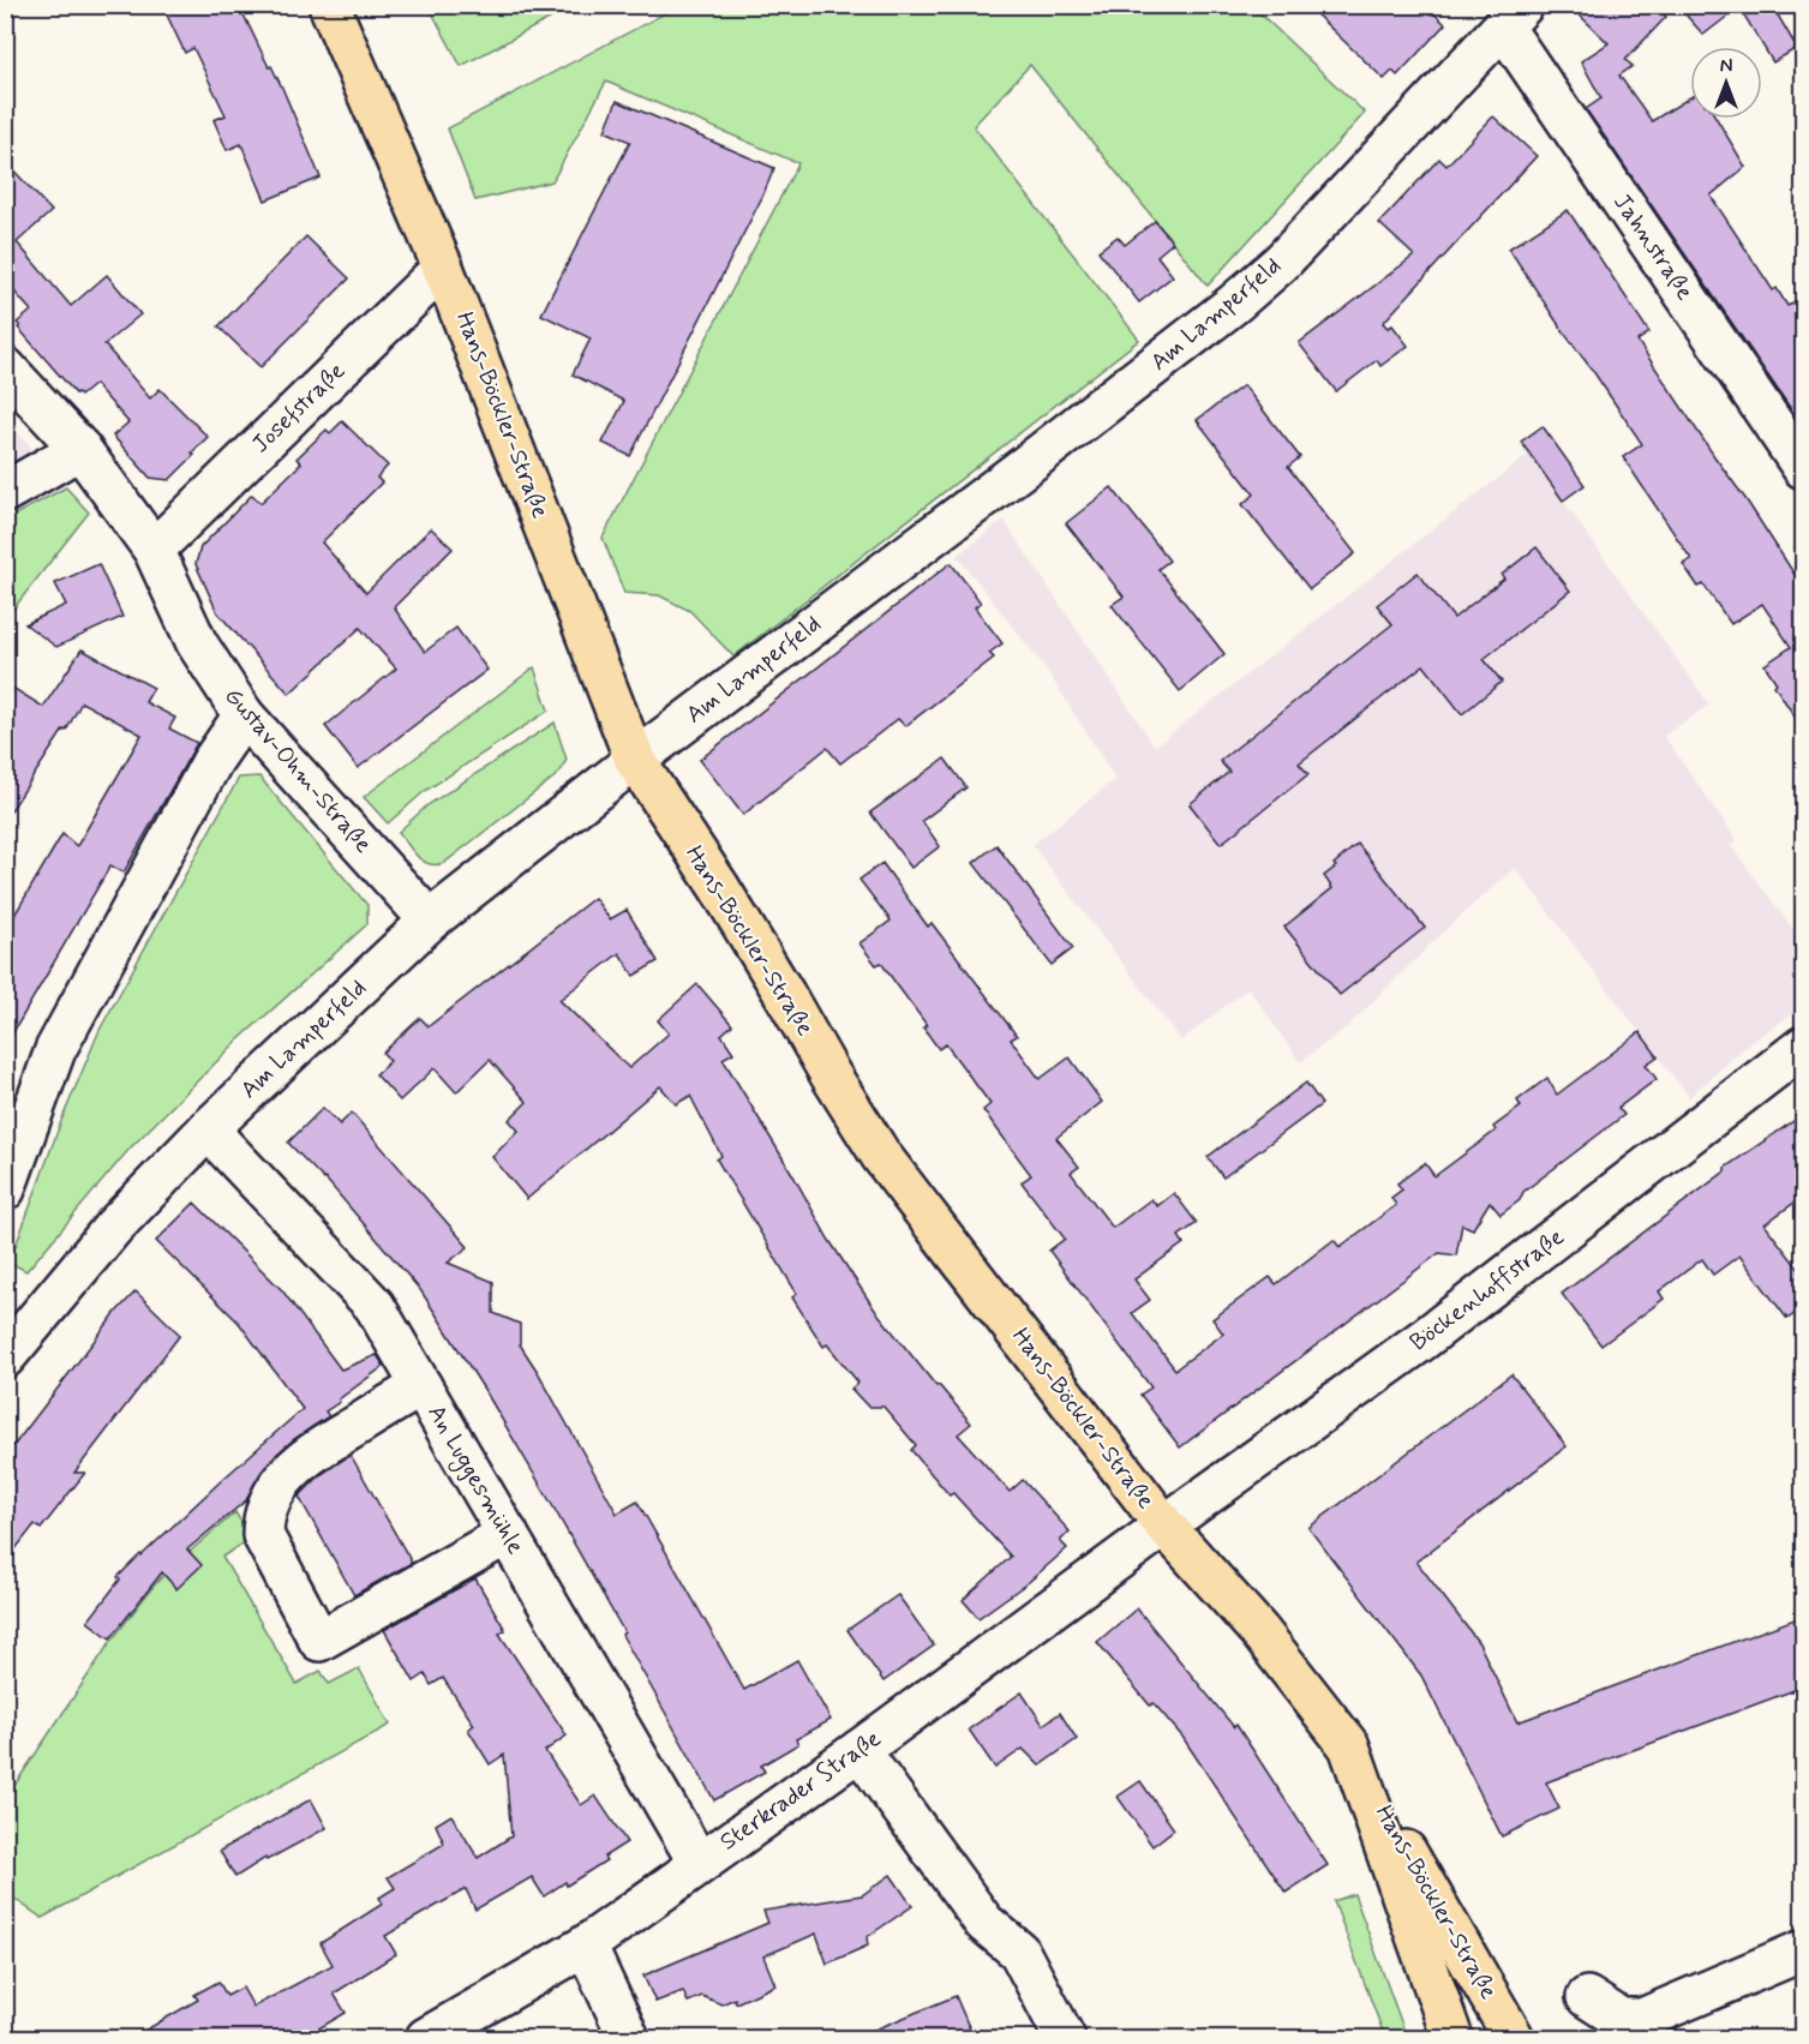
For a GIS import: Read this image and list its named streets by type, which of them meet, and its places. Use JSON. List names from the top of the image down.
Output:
{
  "streets": {
    "main road": ["Hans-Böckler-Straße"],
    "street": [
      "Jahnstraße",
      "Am Lamperfeld",
      "Josefstraße",
      "Gustav-Ohm-Straße",
      "Böckenhoffstraße",
      "An Luggesmühle",
      "Sterkrader Straße"
    ]
  },
  "crossings": [
    ["Jahnstraße", "Am Lamperfeld"],
    ["Am Lamperfeld", "Hans-Böckler-Straße"],
    ["Am Lamperfeld", "Gustav-Ohm-Straße"],
    ["Am Lamperfeld", "An Luggesmühle"],
    ["Josefstraße", "Hans-Böckler-Straße"],
    ["Josefstraße", "Gustav-Ohm-Straße"],
    ["Hans-Böckler-Straße", "Böckenhoffstraße"],
    ["Hans-Böckler-Straße", "Sterkrader Straße"],
    ["Böckenhoffstraße", "Sterkrader Straße"],
    ["An Luggesmühle", "Sterkrader Straße"]
  ],
  "north": "top"
}
